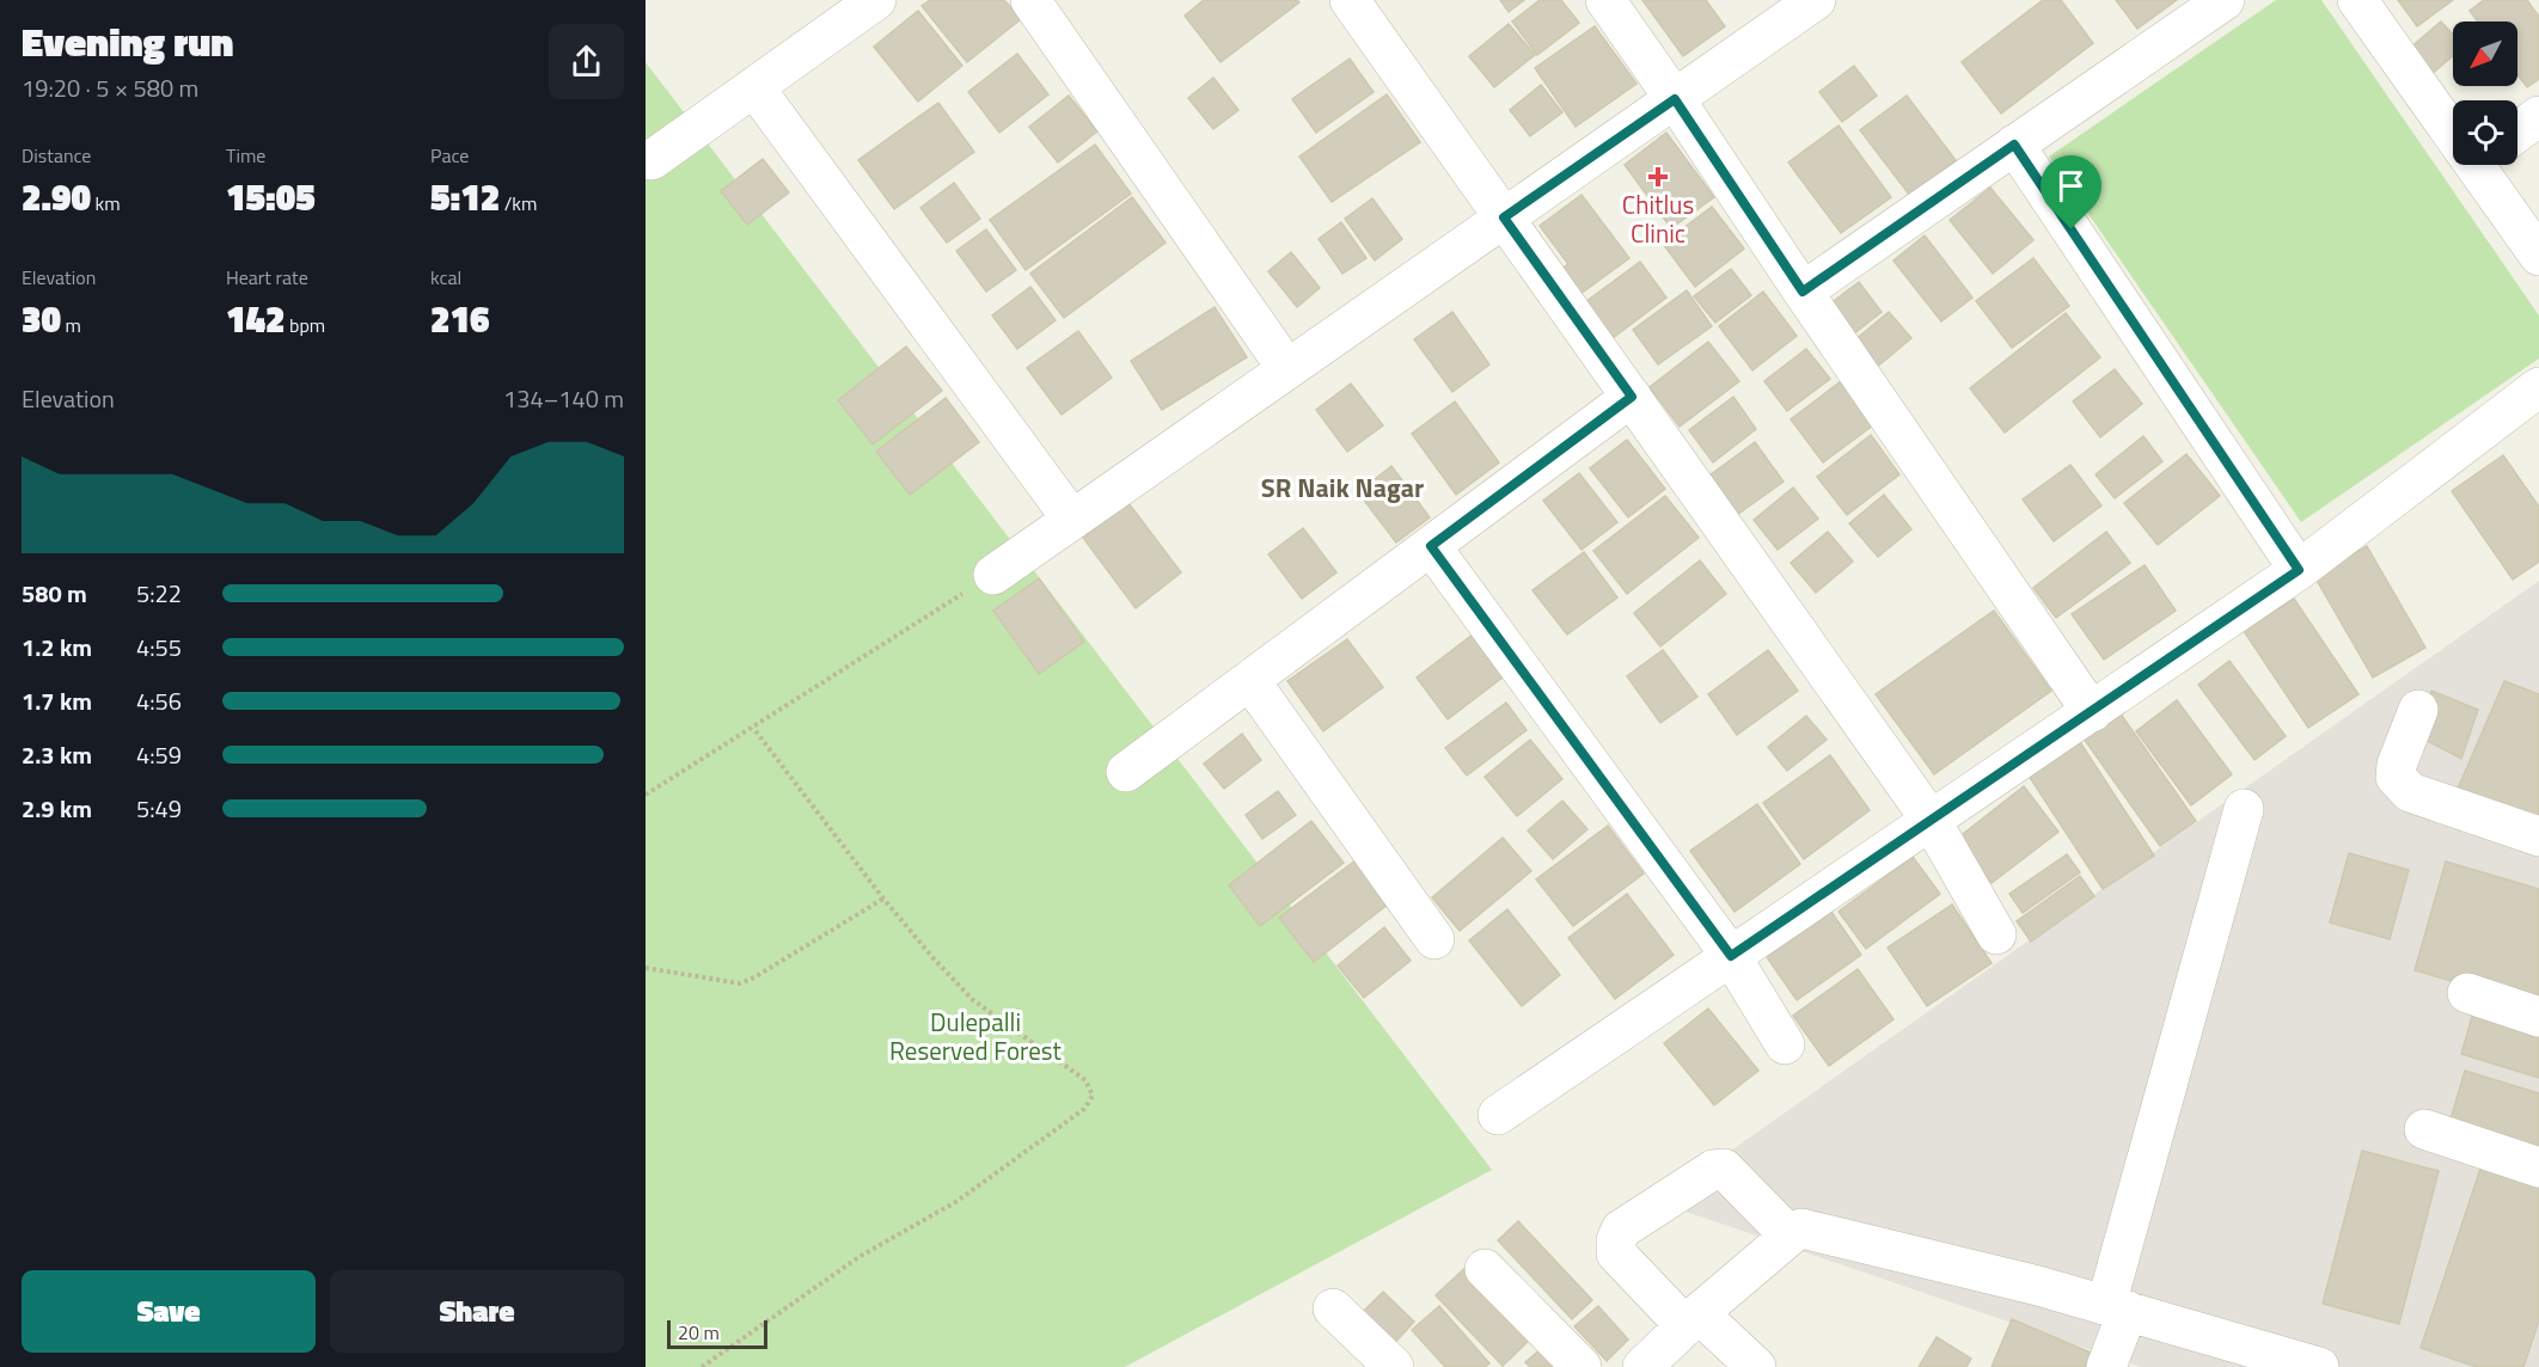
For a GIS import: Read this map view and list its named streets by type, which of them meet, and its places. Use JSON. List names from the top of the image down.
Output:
{
  "districts": ["SR Naik Nagar"],
  "parks": ["Dulepalli Reserved Forest"],
  "places": {
    "health": ["Chitlus Clinic"]
  },
  "scale_bar": "20 m",
  "north": "bottom left",
  "page": {
    "heading": ["Evening run", "19:20 · 5 × 580 m"],
    "stats": [
      ["Distance", "2.90 km"],
      ["Time", "15:05"],
      ["Pace", "5:12 /km"],
      ["Elevation", "30 m"],
      ["Heart rate", "142 bpm"],
      ["kcal", "216"]
    ],
    "chart": ["Elevation", "134–140 m"],
    "list": [
      {
        "name": "580 m",
        "note": "5:22"
      },
      {
        "name": "1.2 km",
        "note": "4:55"
      },
      {
        "name": "1.7 km",
        "note": "4:56"
      },
      {
        "name": "2.3 km",
        "note": "4:59"
      },
      {
        "name": "2.9 km",
        "note": "5:49"
      }
    ],
    "buttons": ["Save", "Share"],
    "scale": "20 m"
  }
}
